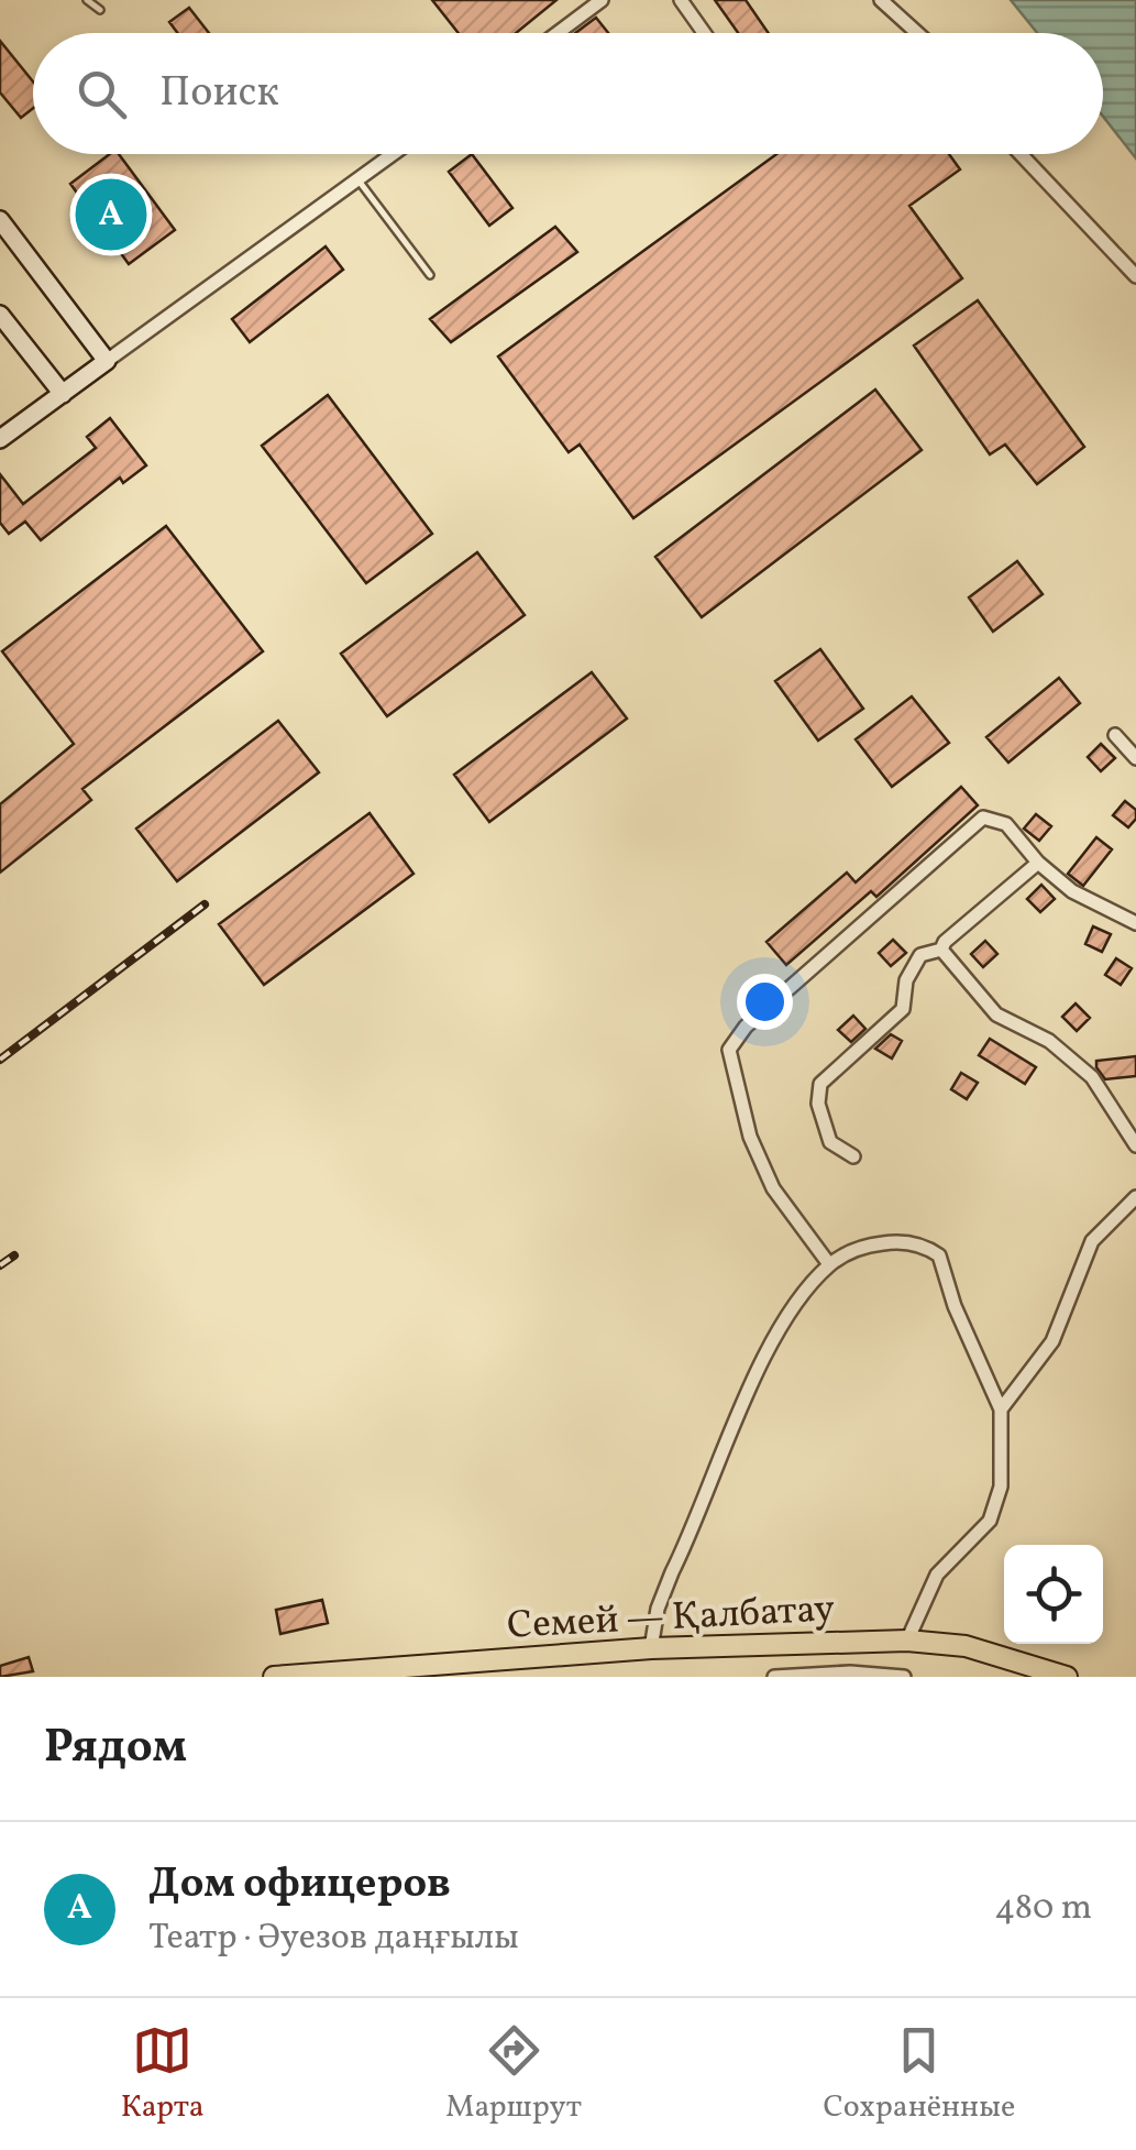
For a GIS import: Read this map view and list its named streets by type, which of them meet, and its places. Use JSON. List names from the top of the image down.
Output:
{
  "streets": {
    "highway": ["Семей — Қалбатау"]
  },
  "page": {
    "search": "Поиск",
    "pins": "A",
    "heading": "Рядом",
    "list": [
      {
        "mark": "A",
        "name": "Дом офицеров",
        "note": "Театр · Әуезов даңғылы",
        "value": "480 m"
      }
    ],
    "nav": ["Карта", "Маршрут", "Сохранённые"]
  }
}
